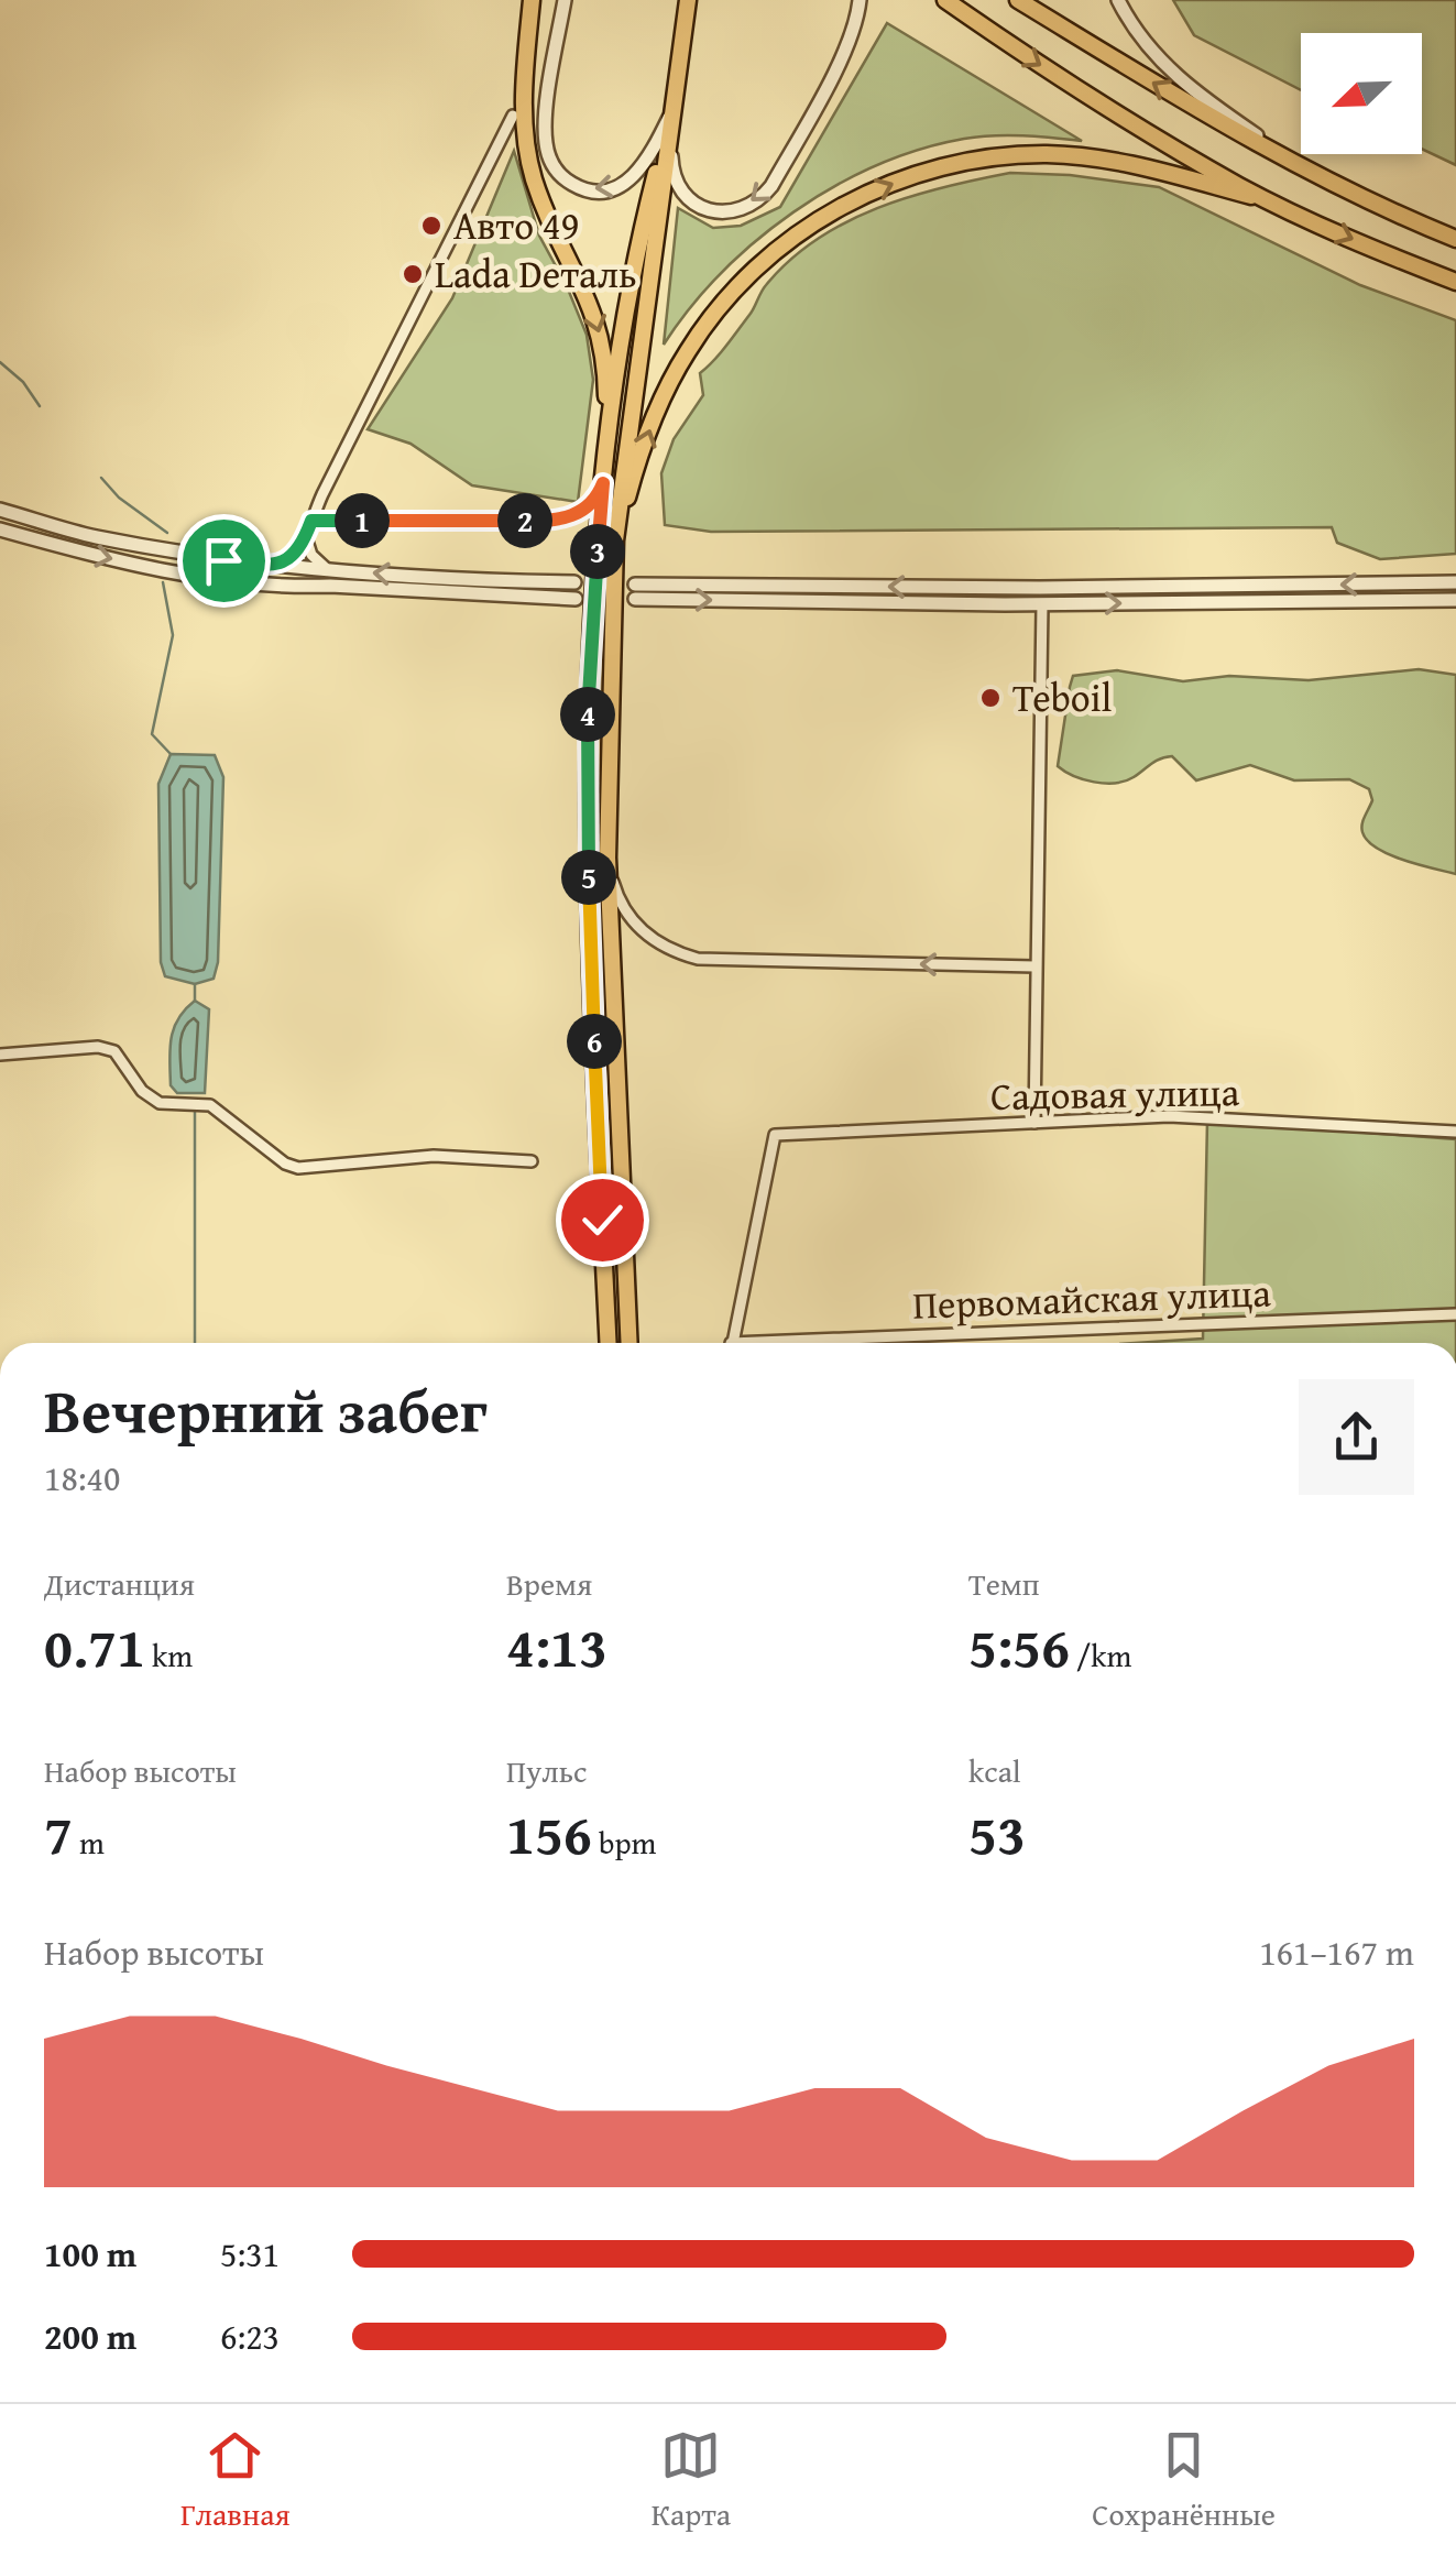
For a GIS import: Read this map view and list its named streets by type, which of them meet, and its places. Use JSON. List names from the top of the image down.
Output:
{
  "streets": {
    "street": ["Садовая улица", "Первомайская улица"]
  },
  "places": ["Авто 49", "Lada Dеталь", "Teboil"],
  "north": "bottom left",
  "page": {
    "pins": [
      "1",
      "2",
      "3",
      "4",
      "5",
      "6"
    ],
    "heading": ["Вечерний забег", "18:40"],
    "stats": [
      ["Дистанция", "0.71 km"],
      ["Время", "4:13"],
      ["Темп", "5:56 /km"],
      ["Набор высоты", "7 m"],
      ["Пульс", "156 bpm"],
      ["kcal", "53"]
    ],
    "chart": ["Набор высоты", "161–167 m"],
    "list": [
      {
        "name": "100 m",
        "note": "5:31"
      },
      {
        "name": "200 m",
        "note": "6:23"
      }
    ],
    "tabs": ["Главная", "Карта", "Сохранённые"]
  }
}
